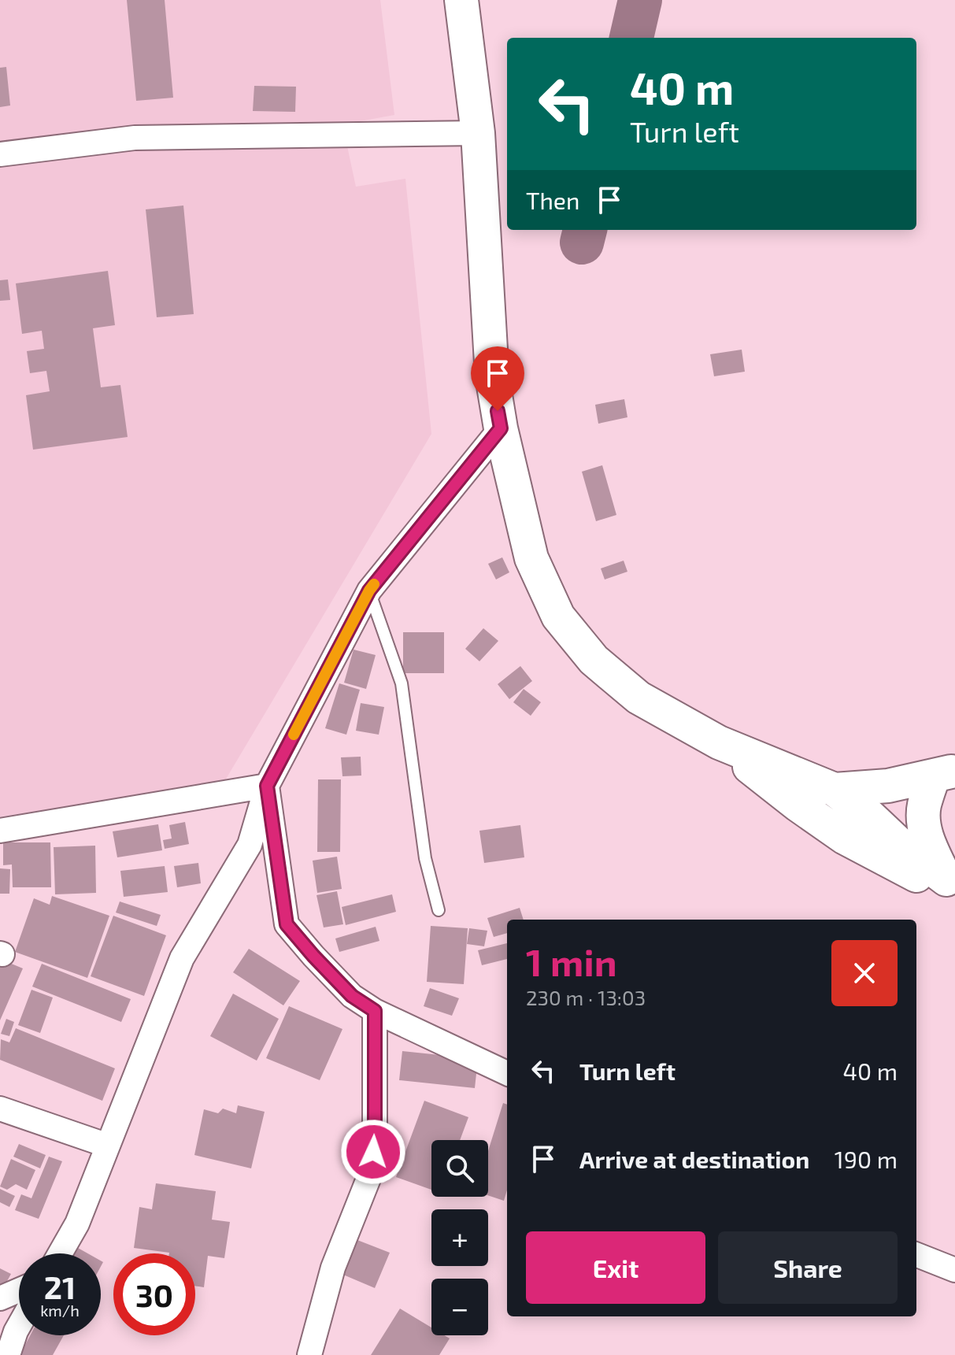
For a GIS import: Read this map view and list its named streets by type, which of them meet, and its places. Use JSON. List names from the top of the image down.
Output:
{
  "page": {
    "turn": ["40 m", "Turn left"],
    "then": "Then",
    "heading": ["1 min", "230 m · 13:03"],
    "list": [
      {
        "name": "Turn left",
        "value": "40 m"
      },
      {
        "name": "Arrive at destination",
        "value": "190 m"
      }
    ],
    "map_buttons": ["+", "−"],
    "buttons": ["Exit", "Share"],
    "speed": "21 km/h",
    "limit": "30"
  }
}
